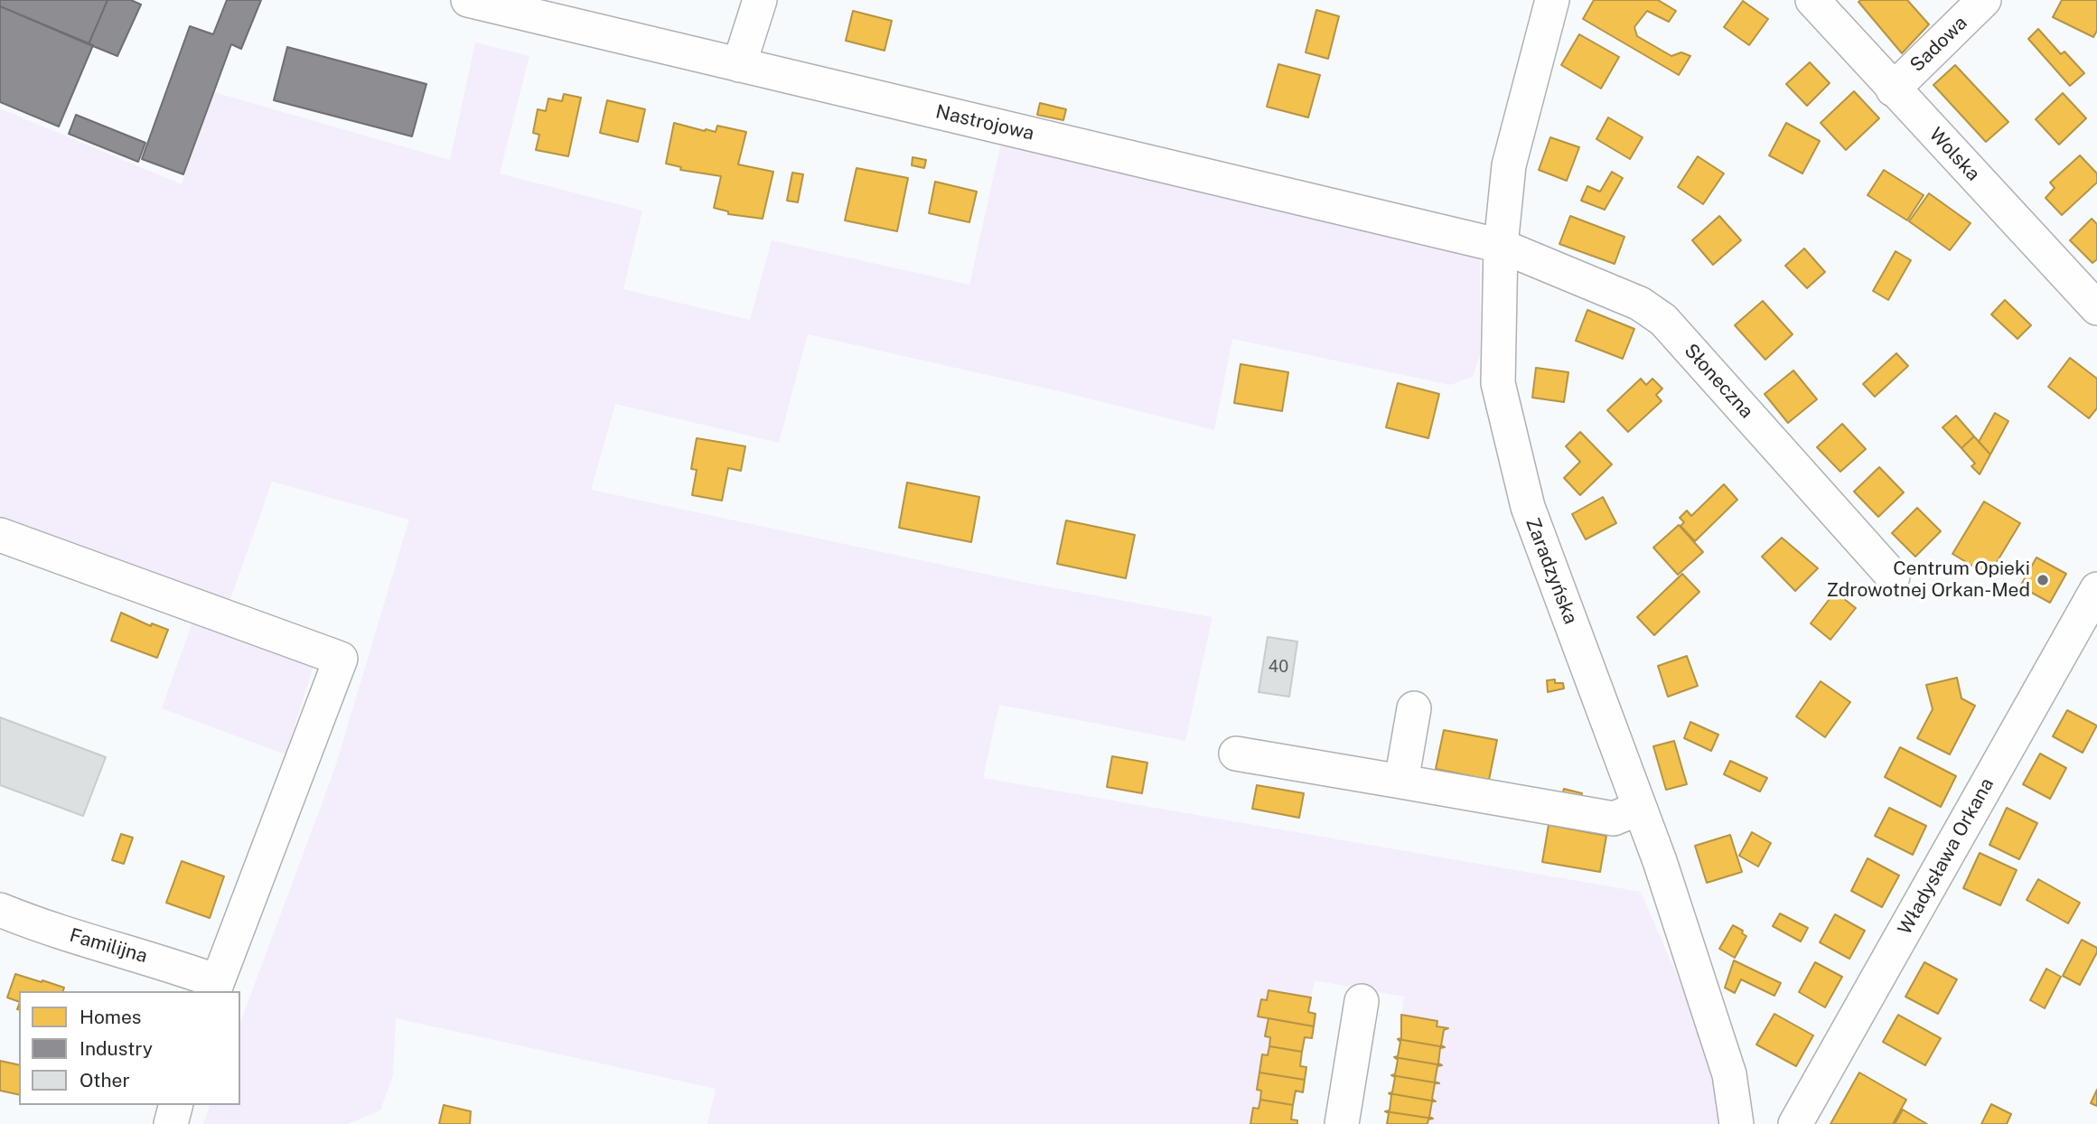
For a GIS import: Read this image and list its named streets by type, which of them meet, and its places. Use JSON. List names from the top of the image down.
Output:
{
  "streets": {
    "street": [
      "Sadowa",
      "Nastrojowa",
      "Wolska",
      "Słoneczna",
      "Zaradzyńska",
      "Władysława Orkana",
      "Familijna"
    ]
  },
  "crossings": [
    ["Sadowa", "Wolska"],
    ["Nastrojowa", "Słoneczna"],
    ["Nastrojowa", "Zaradzyńska"],
    ["Słoneczna", "Zaradzyńska"]
  ],
  "places": ["Centrum Opieki Zdrowotnej Orkan-Med"],
  "house_numbers": ["40"],
  "legend": ["Homes", "Industry", "Other"]
}
